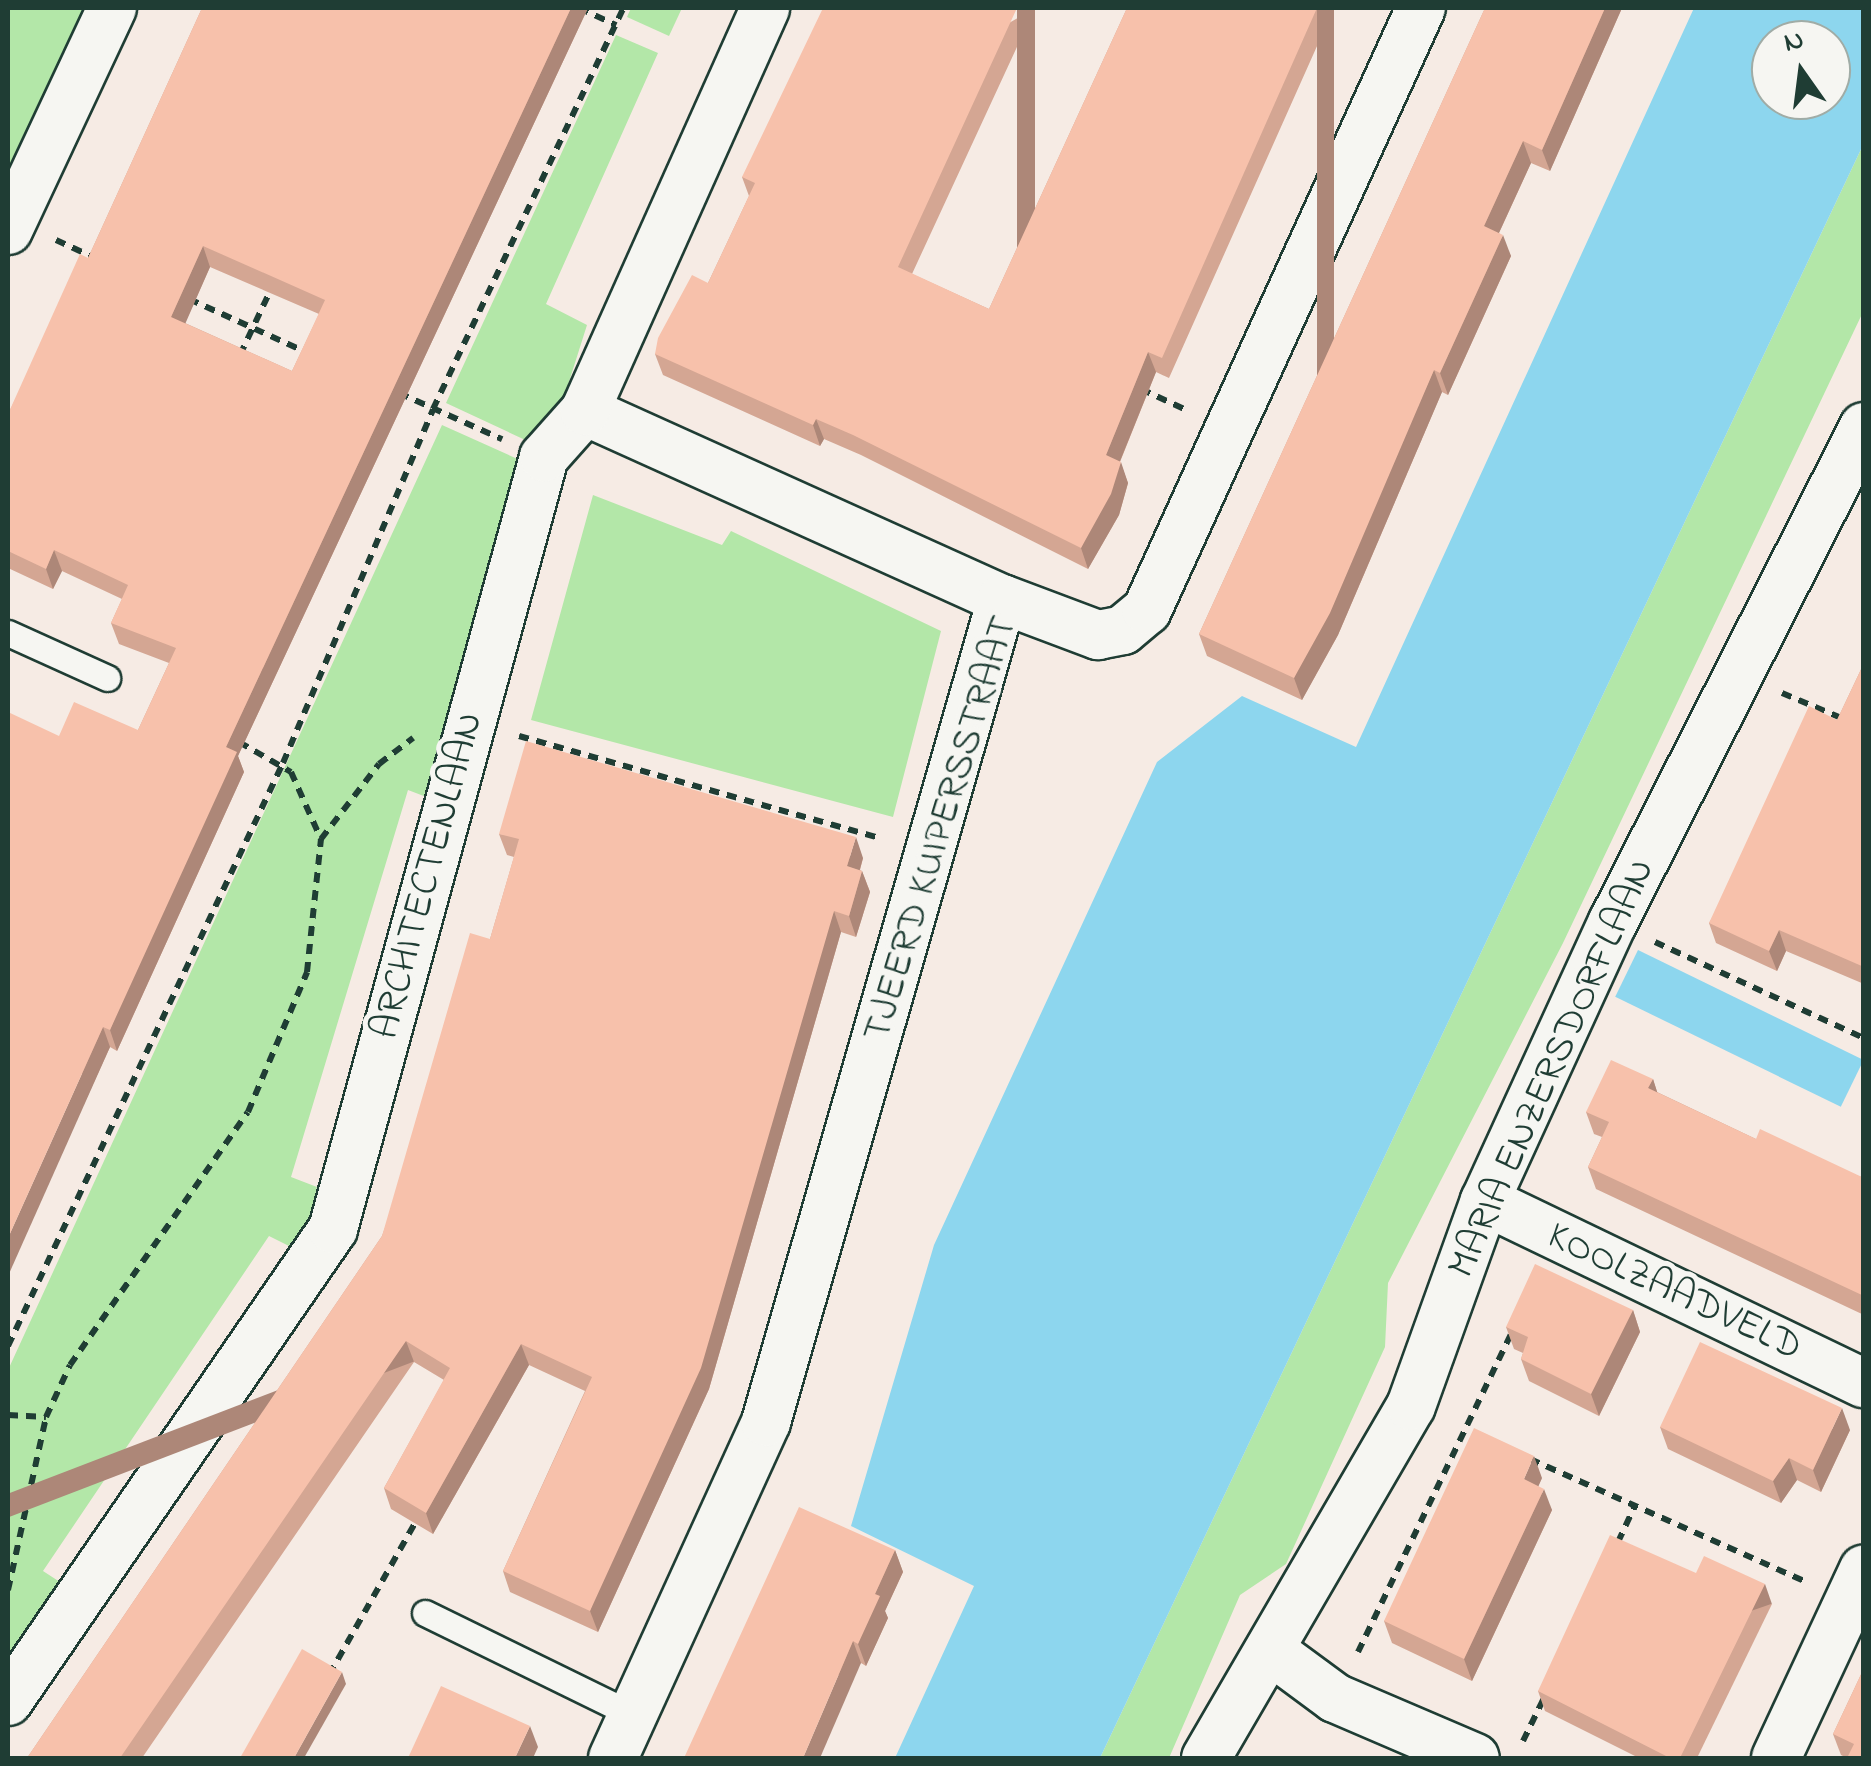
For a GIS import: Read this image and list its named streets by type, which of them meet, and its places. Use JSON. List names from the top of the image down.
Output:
{
  "streets": {
    "street": [
      "TJEERD KUIPERSSTRAAT",
      "ARCHITECTENLAAN",
      "MARIA ENZERSDORFLAAN",
      "KOOLZAADVELD"
    ]
  },
  "crossings": [
    ["MARIA ENZERSDORFLAAN", "KOOLZAADVELD"]
  ],
  "north": "top"
}
